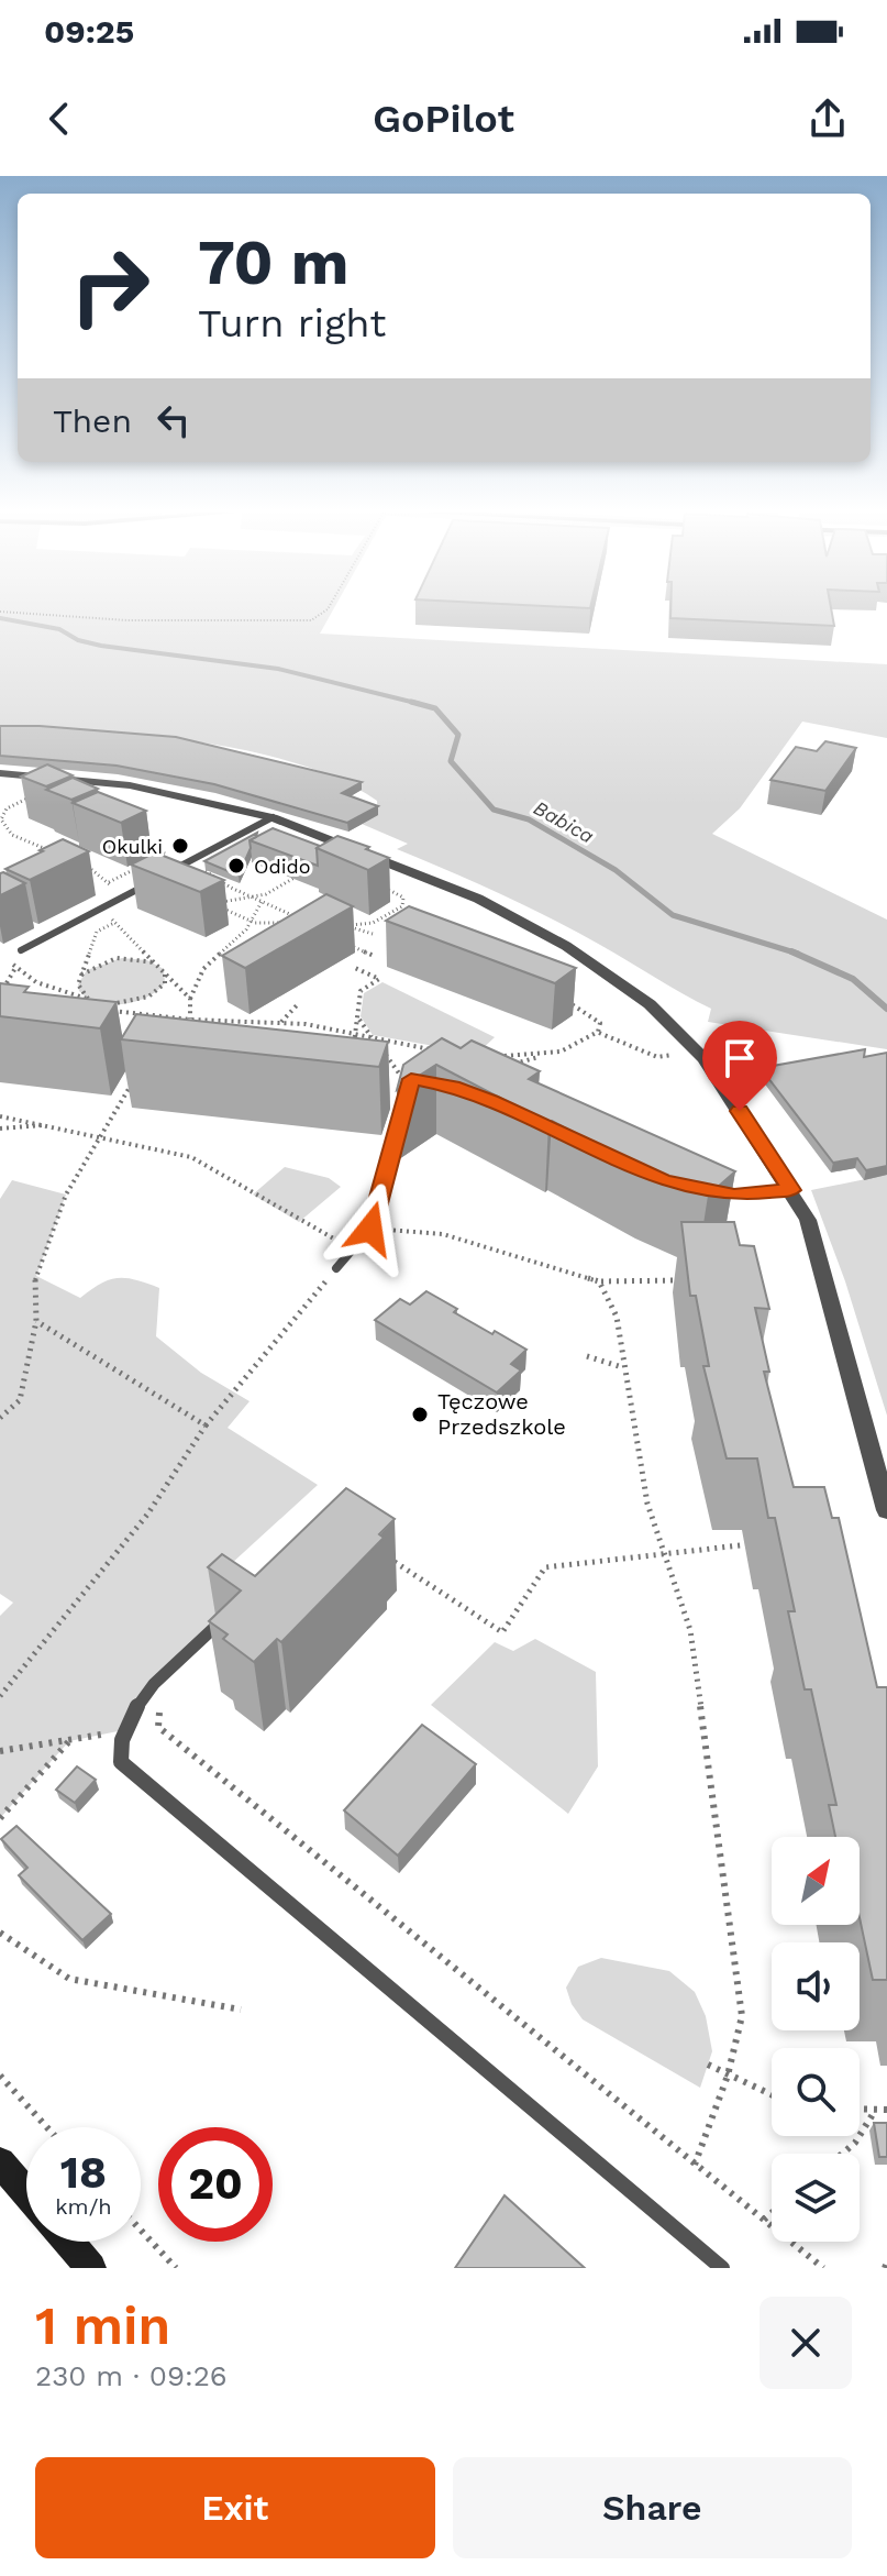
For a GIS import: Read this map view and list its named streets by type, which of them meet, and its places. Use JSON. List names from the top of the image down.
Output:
{
  "water": ["Babica"],
  "places": ["Okulki", "Odido", "Tęczowe Przedszkole"],
  "north": "top right",
  "page": {
    "status": "09:25",
    "header": "GoPilot",
    "turn": ["70 m", "Turn right"],
    "then": "Then",
    "speed": "18 km/h",
    "limit": "20",
    "heading": ["1 min", "230 m · 09:26"],
    "buttons": ["Exit", "Share"]
  }
}
